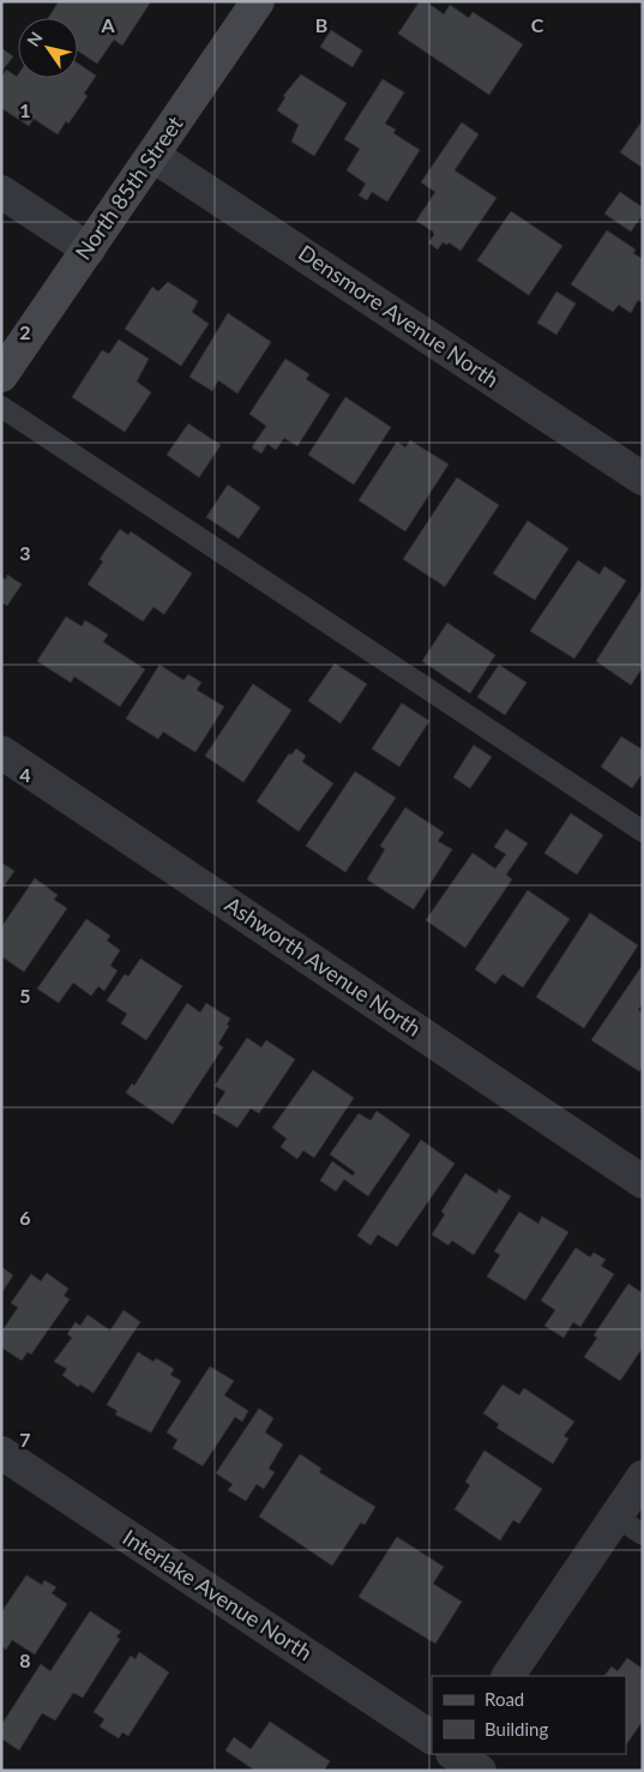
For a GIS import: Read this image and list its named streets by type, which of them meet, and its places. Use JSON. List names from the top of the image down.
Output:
{
  "streets": {
    "main road": ["North 85th Street"],
    "street": ["Densmore Avenue North", "Ashworth Avenue North", "Interlake Avenue North"]
  },
  "crossings": [
    ["North 85th Street", "Densmore Avenue North"]
  ],
  "legend": ["Road", "Building"],
  "north": "top left",
  "grid": {
    "columns": ["A", "B", "C"],
    "rows": [
      "1",
      "2",
      "3",
      "4",
      "5",
      "6",
      "7",
      "8"
    ]
  }
}
